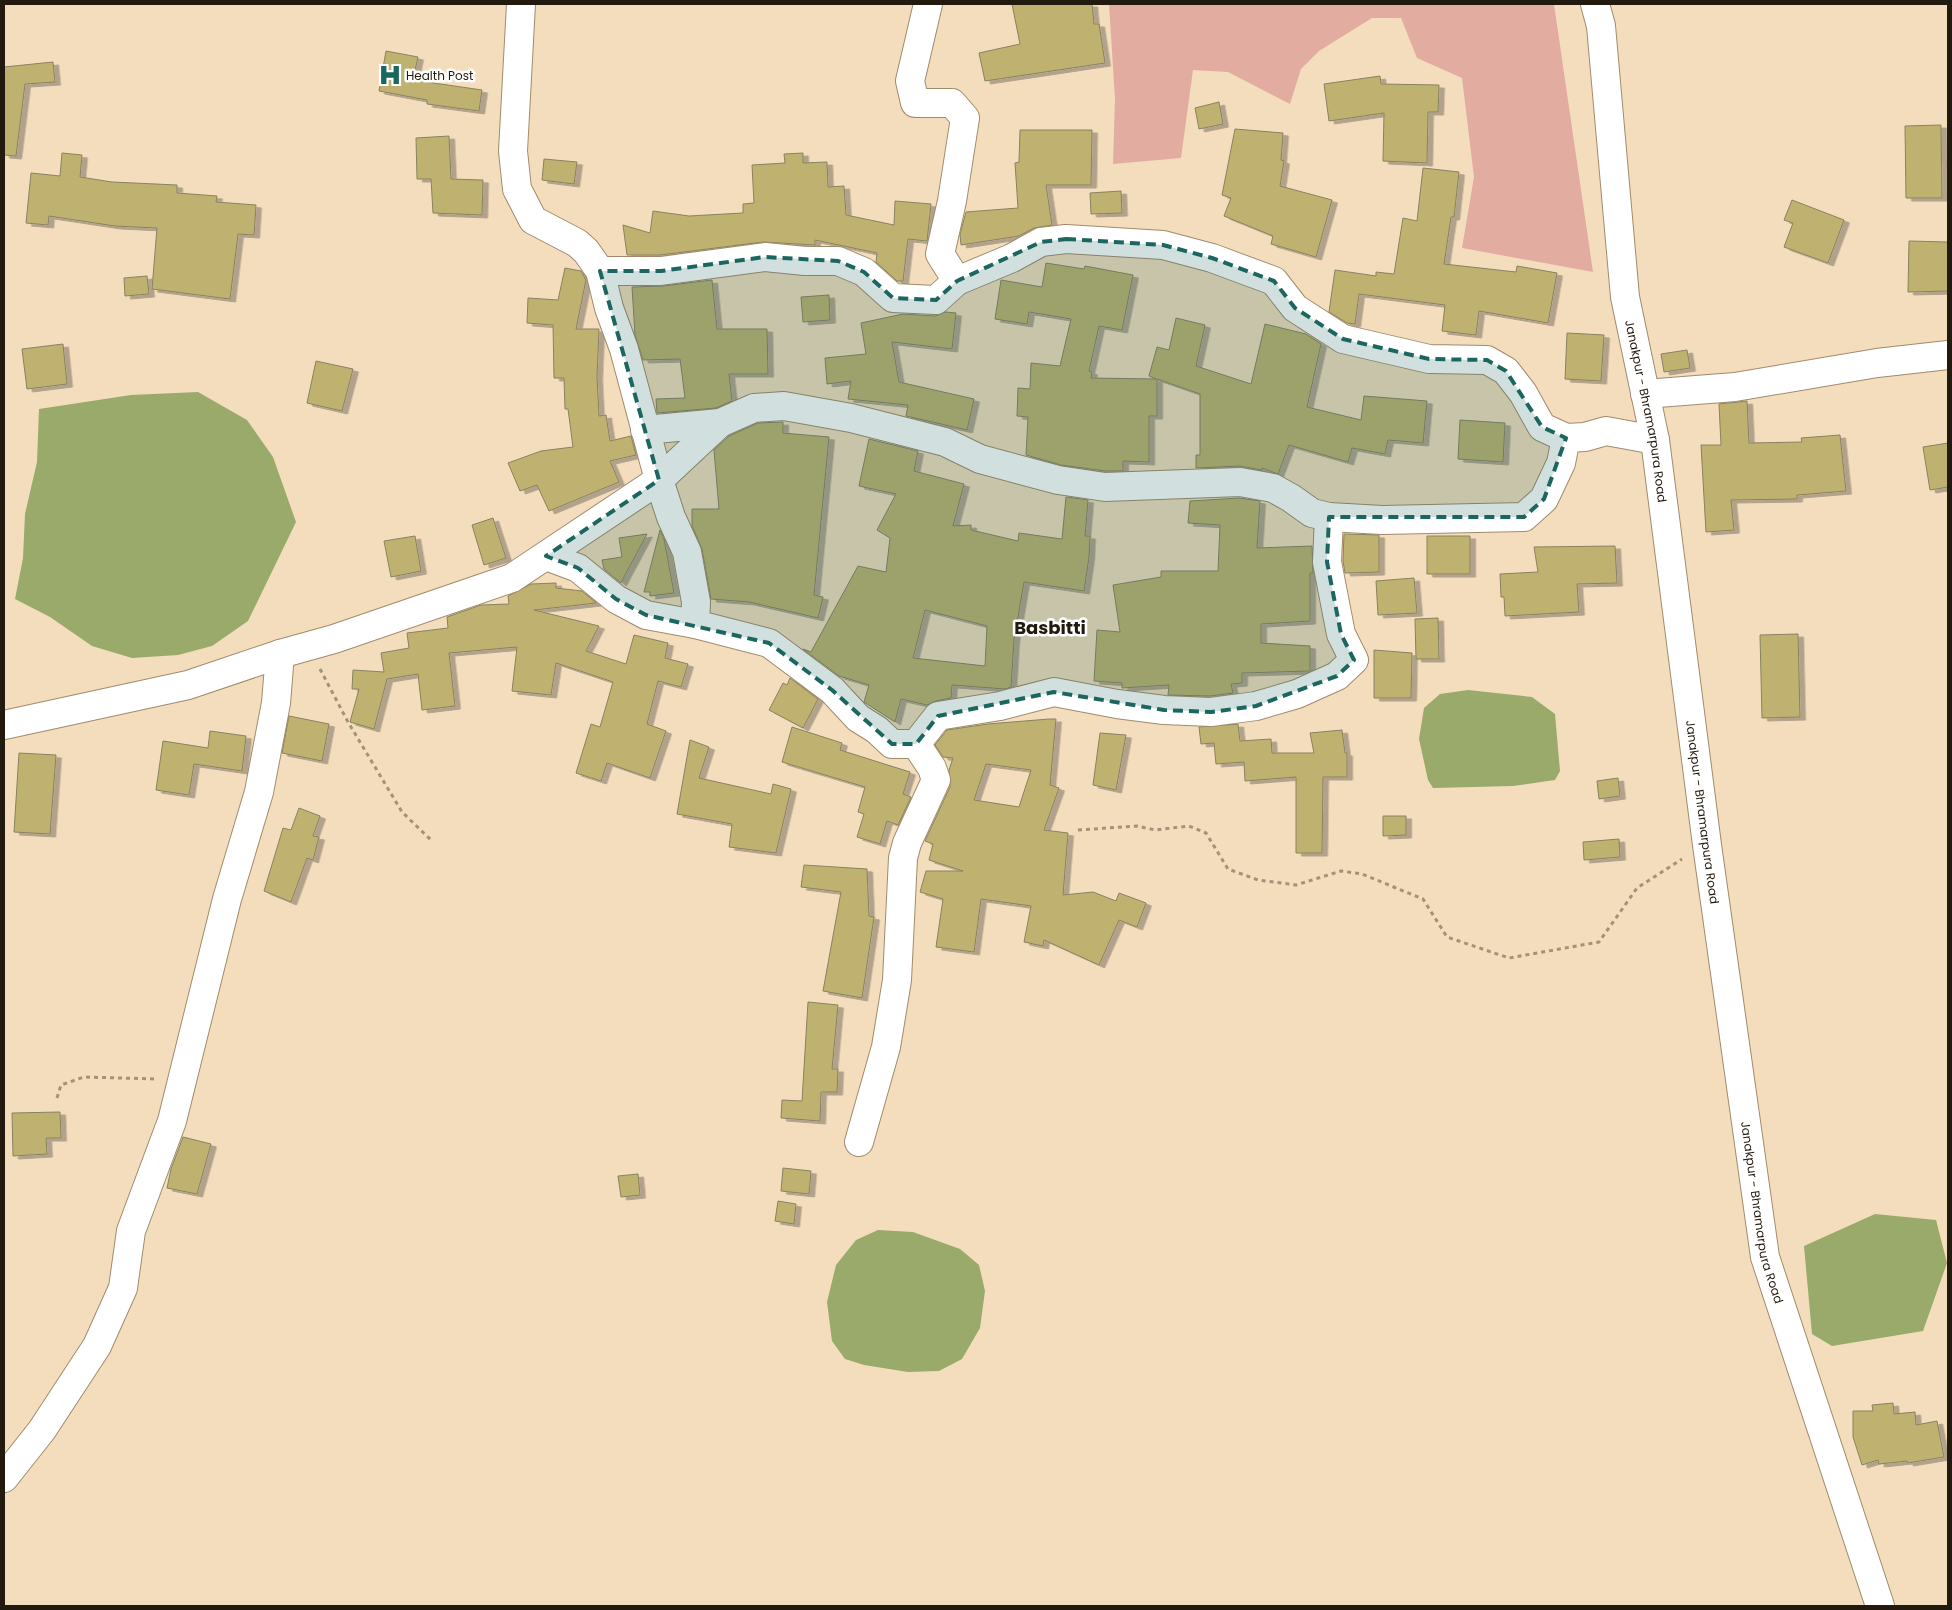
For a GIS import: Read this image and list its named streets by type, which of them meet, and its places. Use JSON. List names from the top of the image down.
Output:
{
  "streets": {
    "street": ["Janakpur - Bhramarpura Road"]
  },
  "districts": ["Basbitti"],
  "places": {
    "hospital": ["Health Post"]
  }
}
